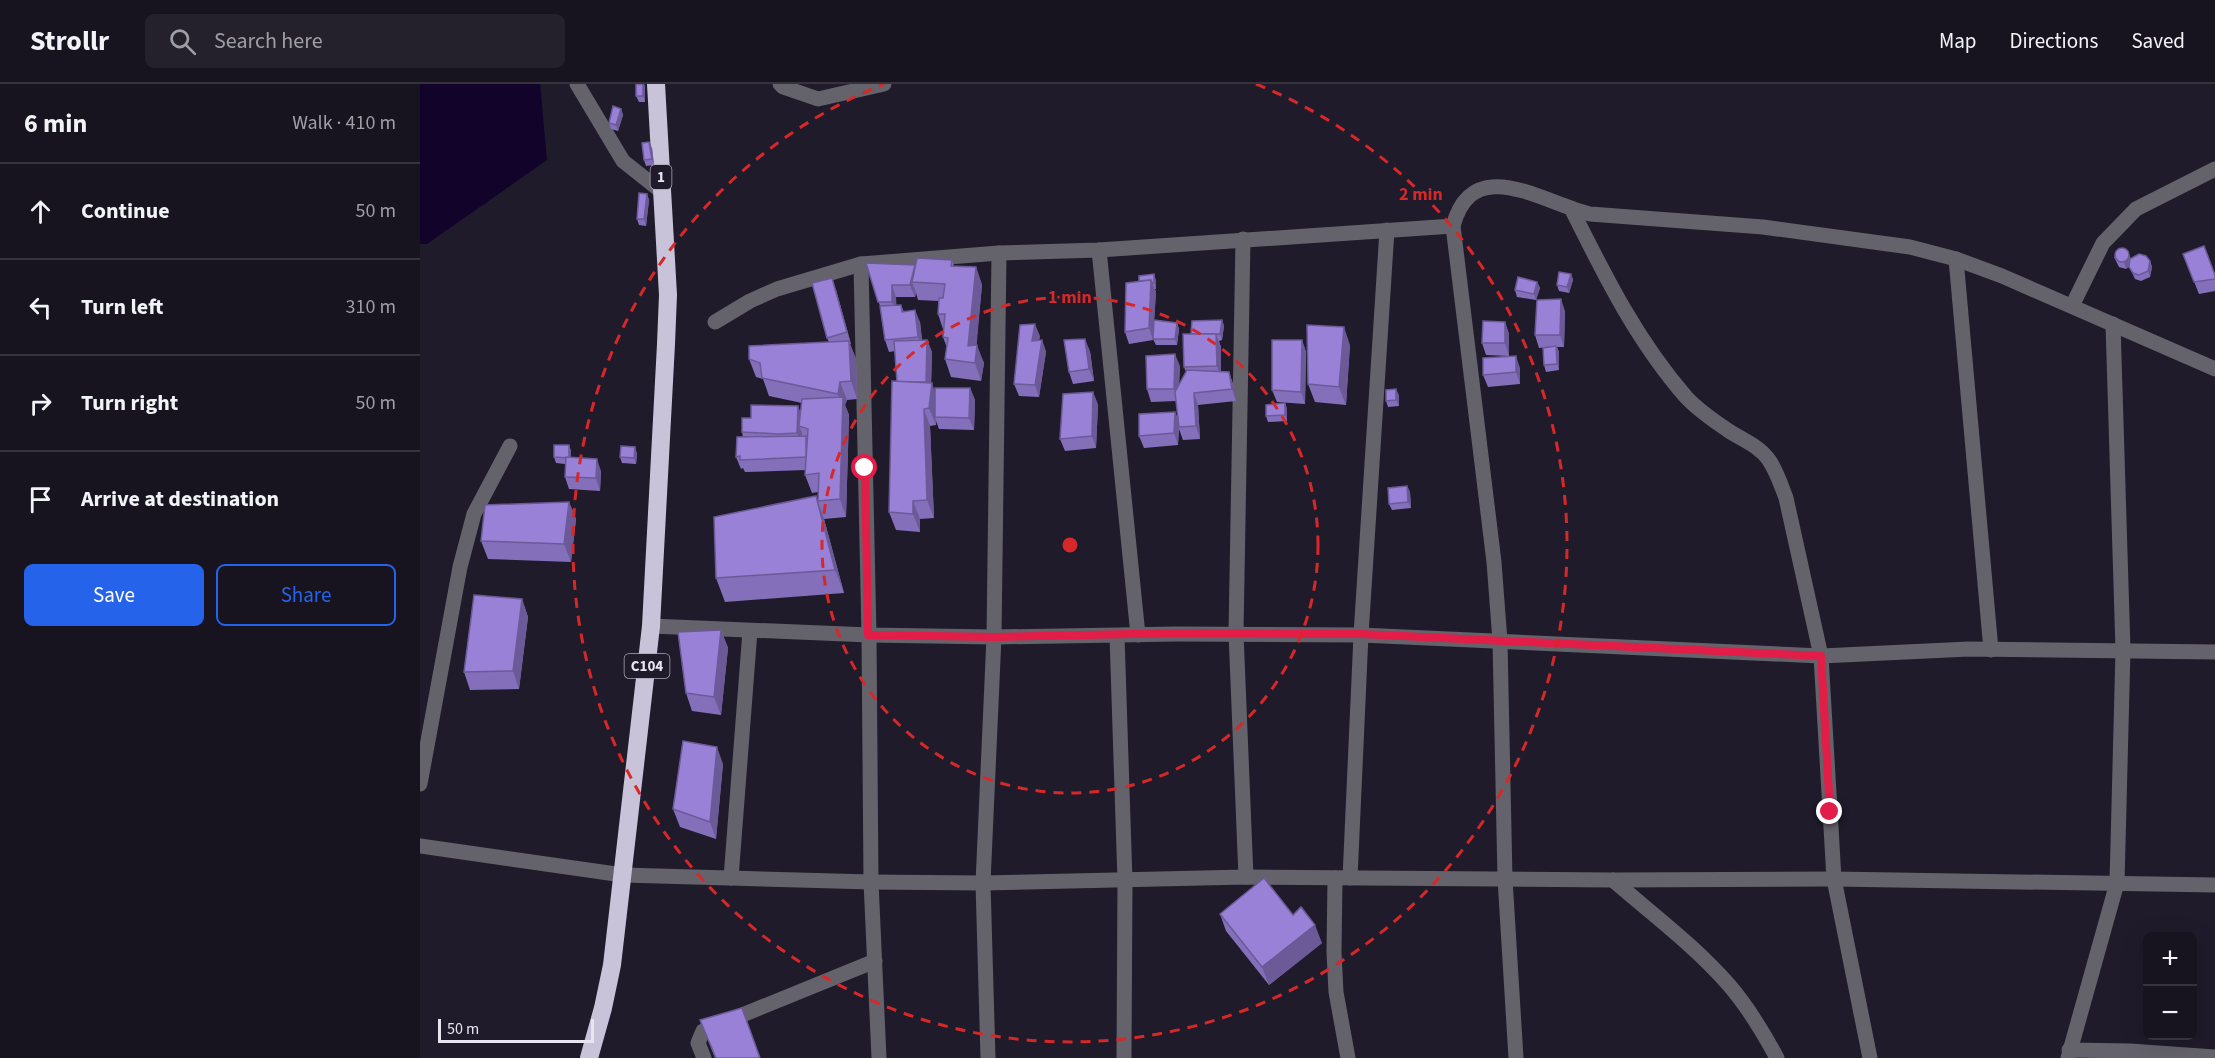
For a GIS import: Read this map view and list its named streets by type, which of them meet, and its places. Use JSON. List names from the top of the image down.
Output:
{
  "streets": {
    "highway": ["1", "C104"]
  },
  "crossings": [
    ["1", "C104"]
  ],
  "scale_bar": "50 m",
  "page": {
    "header": "Strollr",
    "search": "Search here",
    "nav": ["Map", "Directions", "Saved"],
    "heading": ["6 min", "Walk · 410 m"],
    "list": [
      ["Continue", "50 m"],
      ["Turn left", "310 m"],
      ["Turn right", "50 m"],
      "Arrive at destination"
    ],
    "buttons": ["Save", "Share"],
    "map_buttons": ["+", "−"],
    "scale": "50 m"
  },
  "rings": ["2 min", "1 min"]
}
